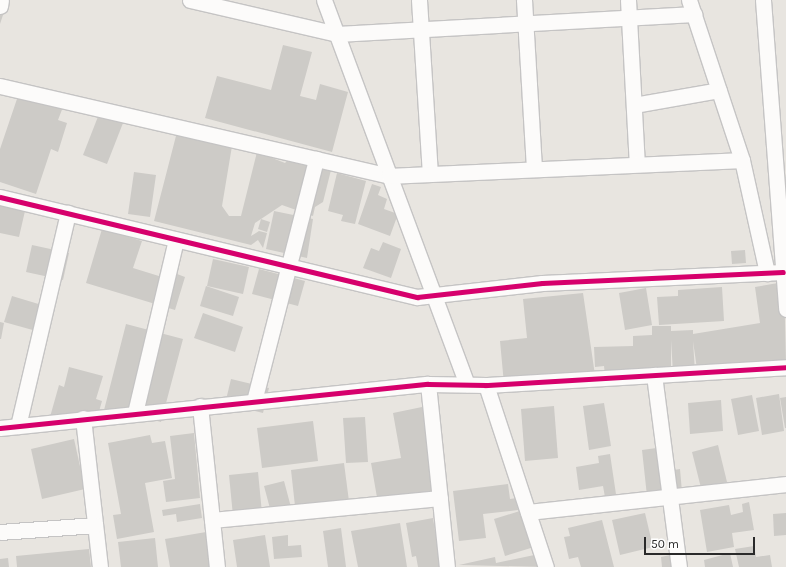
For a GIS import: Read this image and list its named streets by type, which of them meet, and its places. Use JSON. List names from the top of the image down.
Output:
{
  "scale_bar": "50 m"
}
